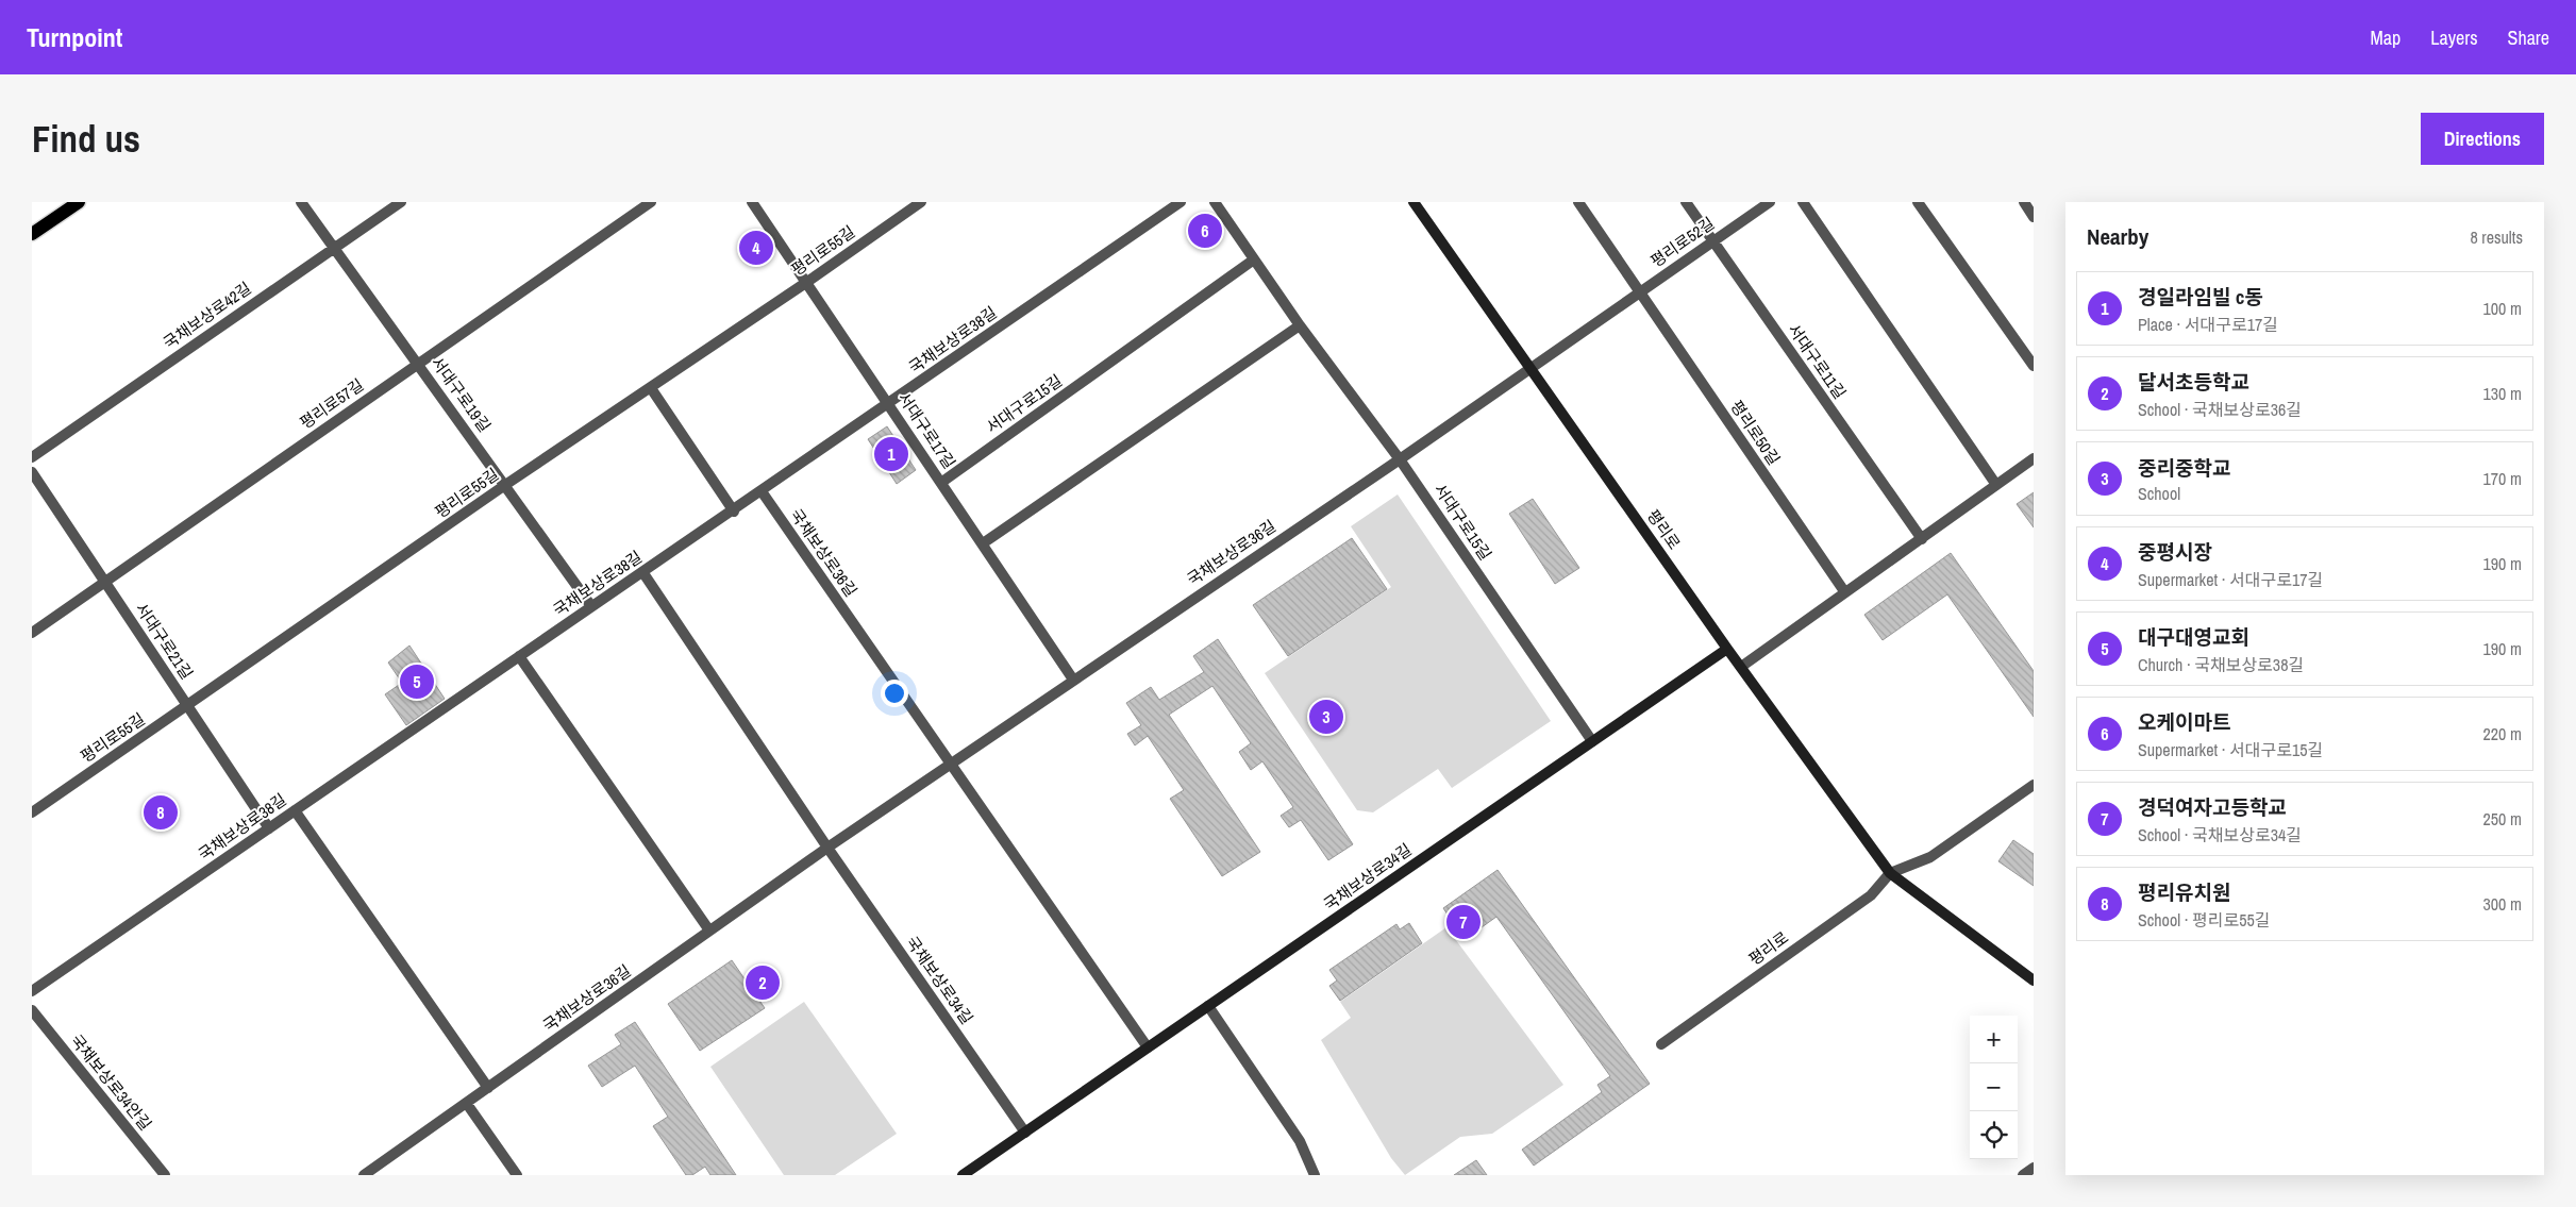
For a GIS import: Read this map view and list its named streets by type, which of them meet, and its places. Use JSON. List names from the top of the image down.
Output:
{
  "streets": {
    "main road": ["평리로", "국채보상로34길"],
    "street": [
      "평리로52길",
      "평리로55길",
      "국채보상로42길",
      "국채보상로38길",
      "서대구로11길",
      "서대구로19길",
      "평리로57길",
      "서대구로15길",
      "서대구로17길",
      "평리로50길",
      "국채보상로36길",
      "서대구로21길",
      "국채보상로34안길"
    ]
  },
  "crossings": [
    ["평리로52길", "서대구로11길"],
    ["평리로52길", "평리로50길"],
    ["평리로52길", "평리로"],
    ["평리로52길", "국채보상로36길"],
    ["평리로55길", "서대구로19길"],
    ["평리로55길", "서대구로17길"],
    ["평리로55길", "서대구로21길"],
    ["국채보상로42길", "서대구로19길"],
    ["국채보상로38길", "서대구로19길"],
    ["국채보상로38길", "서대구로17길"],
    ["국채보상로38길", "국채보상로36길"],
    ["국채보상로38길", "서대구로21길"],
    ["서대구로19길", "평리로57길"],
    ["평리로57길", "서대구로21길"],
    ["서대구로15길", "서대구로17길"],
    ["서대구로15길", "국채보상로36길"],
    ["서대구로15길", "국채보상로34길"],
    ["서대구로17길", "국채보상로36길"],
    ["평리로", "국채보상로36길"],
    ["평리로", "국채보상로34길"],
    ["국채보상로36길", "국채보상로34길"]
  ],
  "page": {
    "header": "Turnpoint",
    "nav": ["Map", "Layers", "Share"],
    "buttons": "Directions",
    "title": "Find us",
    "heading": ["Nearby", "8 results"],
    "pins": [
      "6",
      "4",
      "1",
      "5",
      "3",
      "8",
      "7",
      "2"
    ],
    "list": [
      {
        "mark": "1",
        "name": "경일라임빌 c동",
        "note": "Place · 서대구로17길",
        "value": "100 m"
      },
      {
        "mark": "2",
        "name": "달서초등학교",
        "note": "School · 국채보상로36길",
        "value": "130 m"
      },
      {
        "mark": "3",
        "name": "중리중학교",
        "note": "School",
        "value": "170 m"
      },
      {
        "mark": "4",
        "name": "중평시장",
        "note": "Supermarket · 서대구로17길",
        "value": "190 m"
      },
      {
        "mark": "5",
        "name": "대구대영교회",
        "note": "Church · 국채보상로38길",
        "value": "190 m"
      },
      {
        "mark": "6",
        "name": "오케이마트",
        "note": "Supermarket · 서대구로15길",
        "value": "220 m"
      },
      {
        "mark": "7",
        "name": "경덕여자고등학교",
        "note": "School · 국채보상로34길",
        "value": "250 m"
      },
      {
        "mark": "8",
        "name": "평리유치원",
        "note": "School · 평리로55길",
        "value": "300 m"
      }
    ],
    "map_buttons": ["+", "−"]
  }
}
